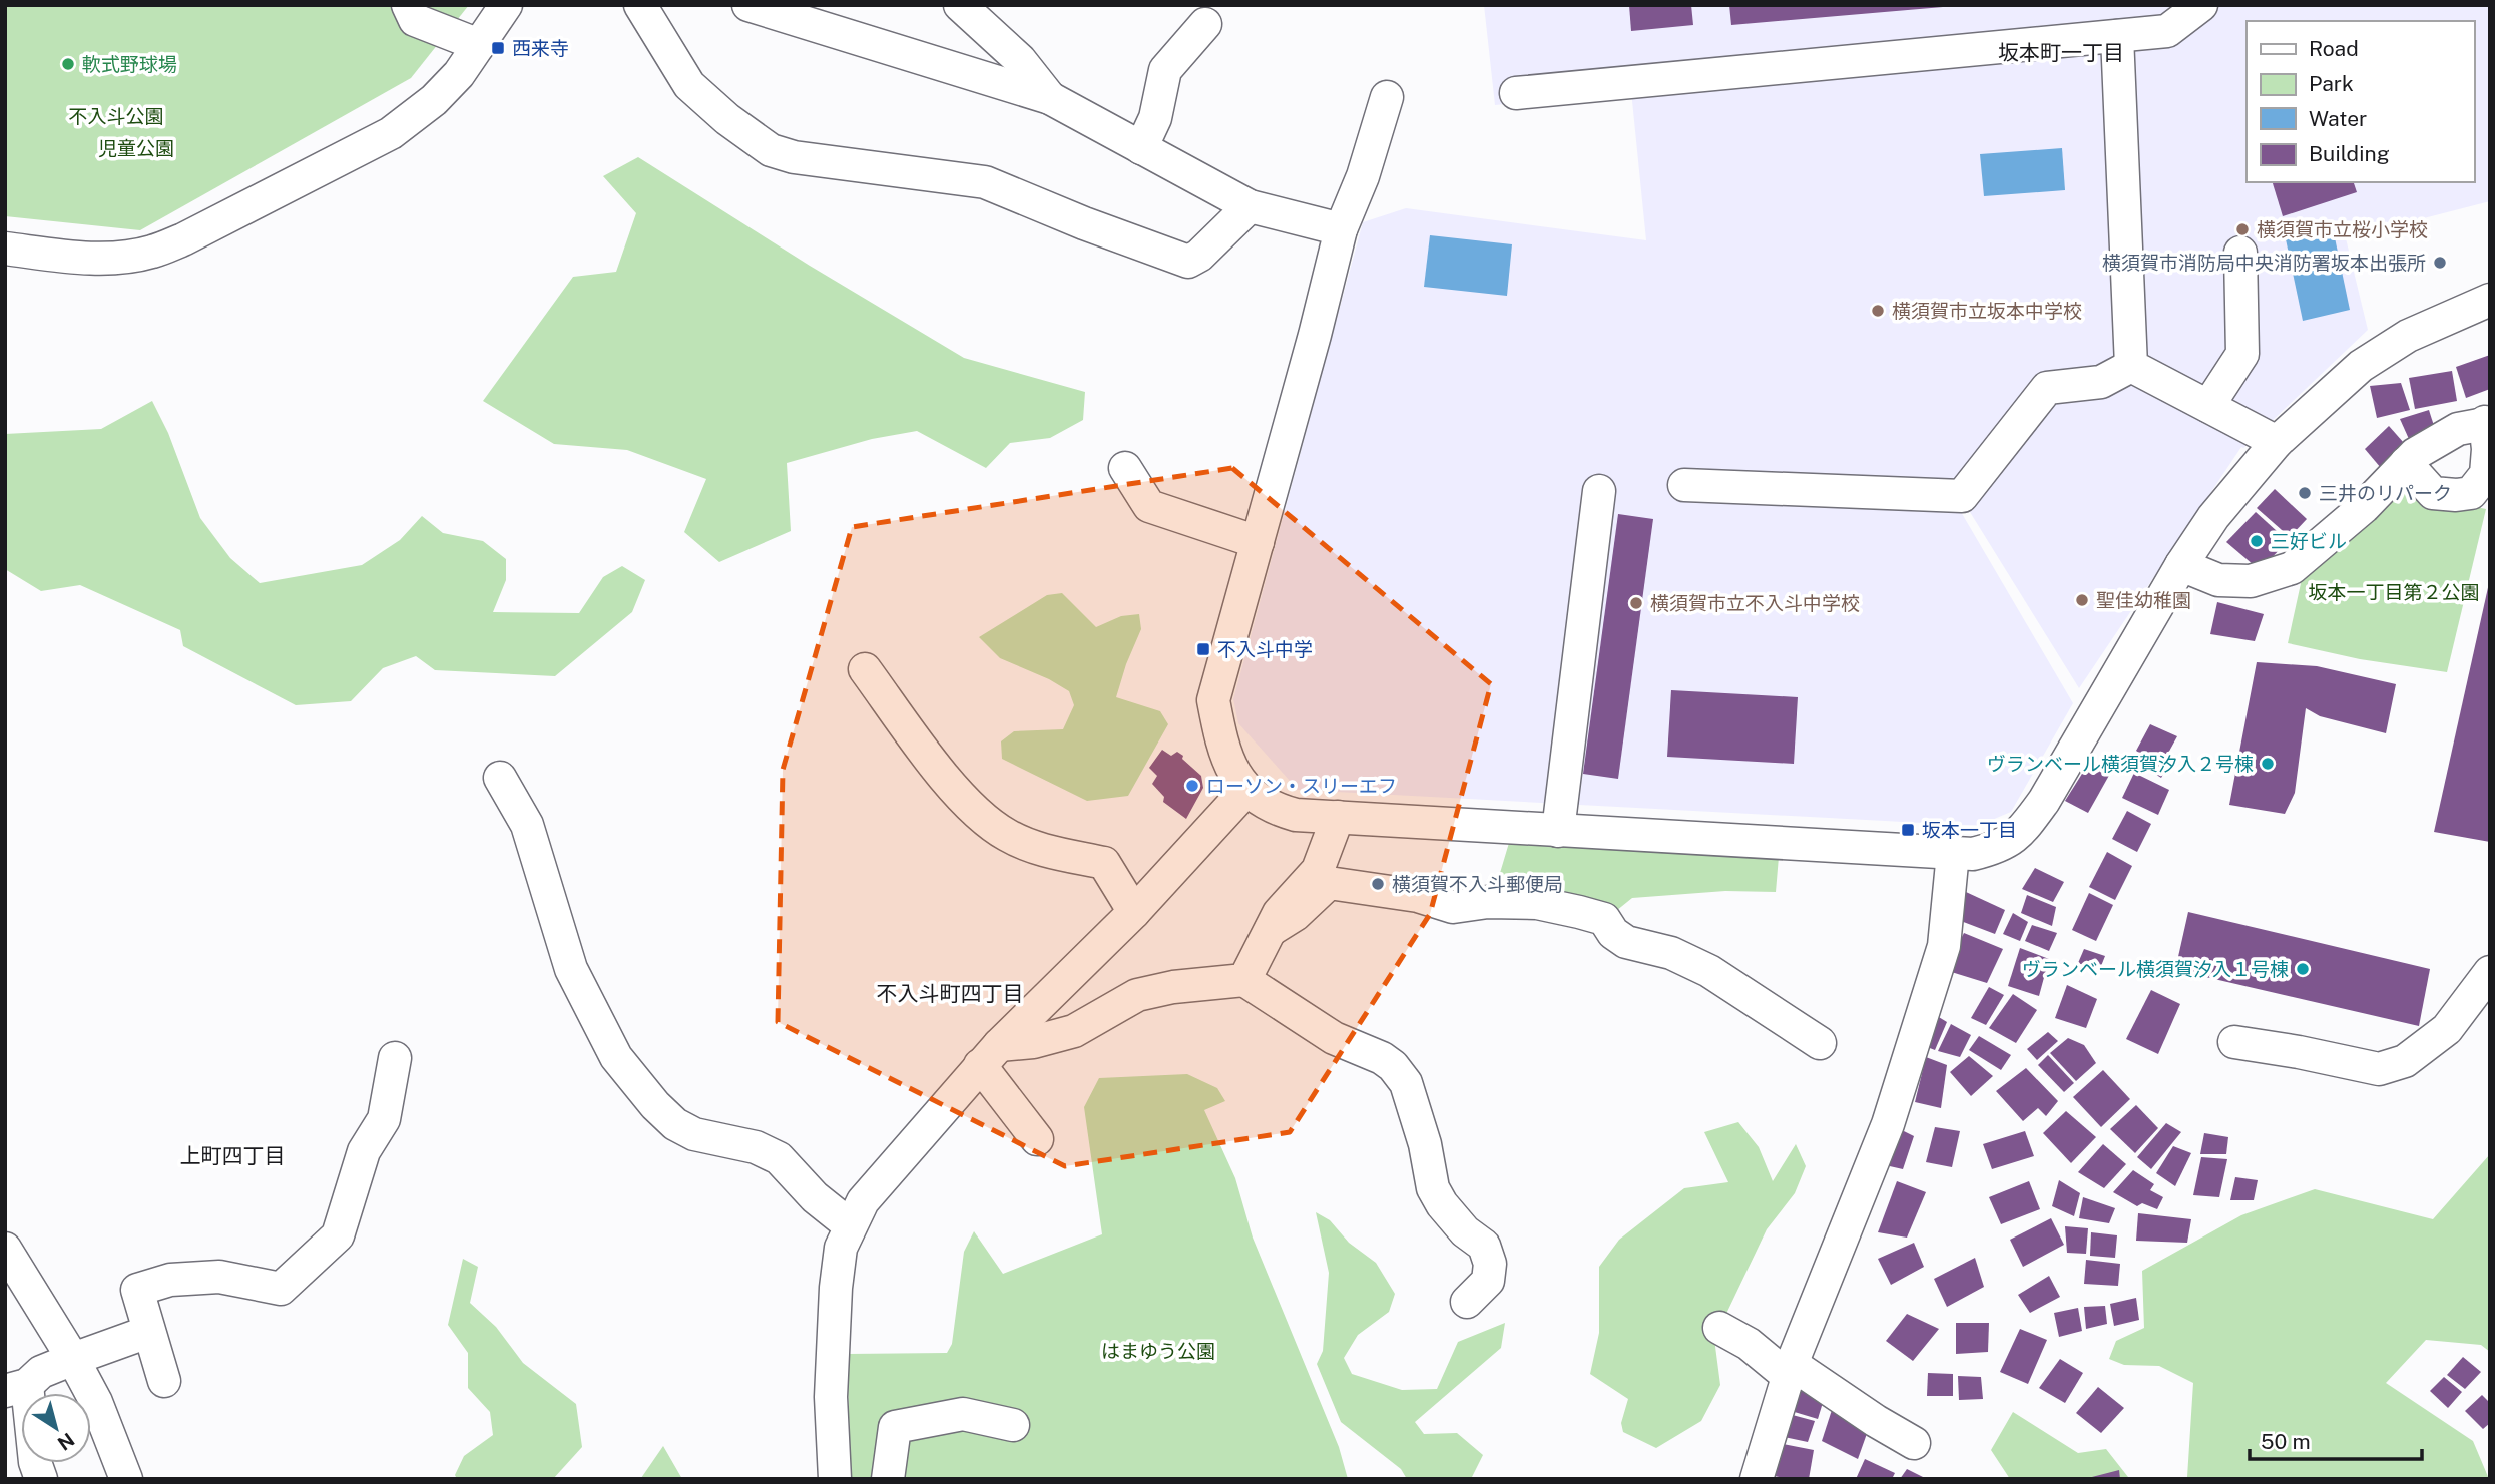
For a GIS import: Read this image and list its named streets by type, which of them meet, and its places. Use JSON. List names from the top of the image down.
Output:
{
  "districts": ["坂本町一丁目", "不入斗町四丁目", "上町四丁目"],
  "parks": [
    "不入斗公園",
    "児童公園",
    "坂本一丁目第２公園",
    "はまゆう公園"
  ],
  "places": {
    "transit": ["西来寺", "不入斗中学", "坂本一丁目"],
    "other": [
      "軟式野球場",
      "横須賀市立桜小学校",
      "横須賀市消防局中央消防署坂本出張所",
      "横須賀市立坂本中学校",
      "三井のリパーク",
      "三好ビル",
      "聖佳幼稚園",
      "横須賀市立不入斗中学校",
      "ヴランベール横須賀汐入２号棟",
      "ローソン・スリーエフ",
      "横須賀不入斗郵便局",
      "ヴランベール横須賀汐入１号棟"
    ]
  },
  "legend": [
    "Road",
    "Park",
    "Water",
    "Building"
  ],
  "scale_bar": "50 m",
  "north": "bottom right"
}
